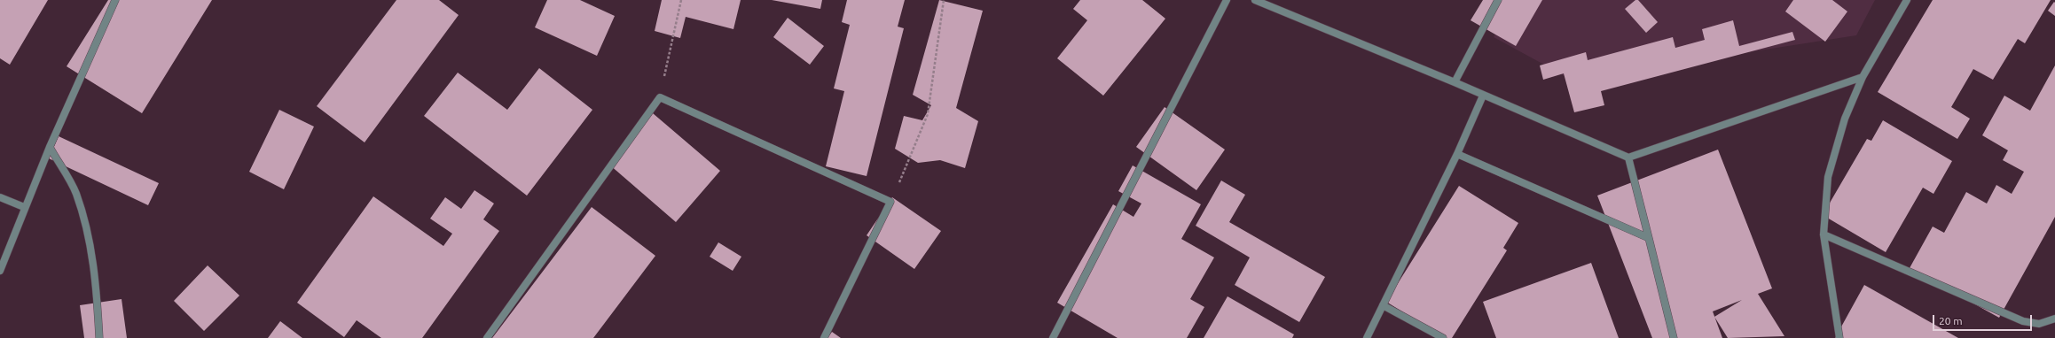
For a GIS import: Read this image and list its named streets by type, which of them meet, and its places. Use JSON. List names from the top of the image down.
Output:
{
  "scale_bar": "20 m"
}
